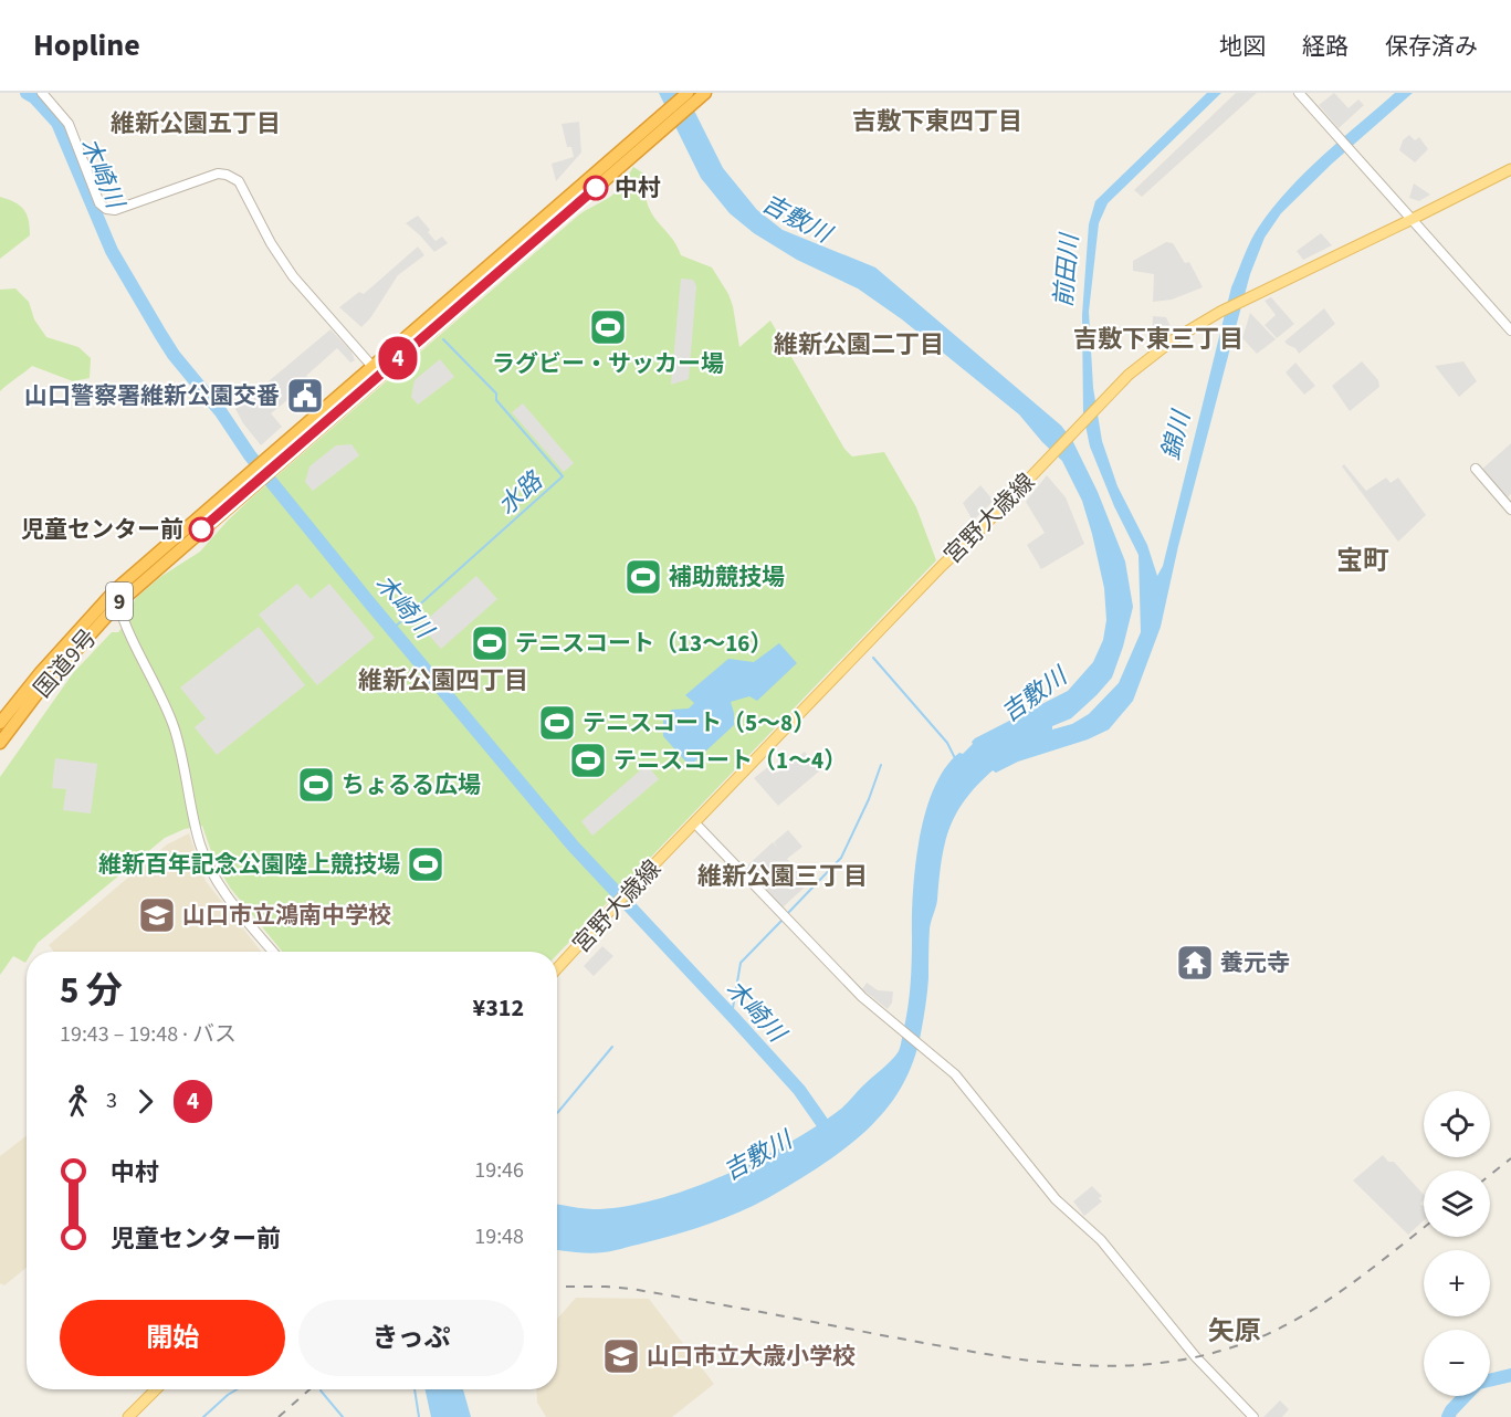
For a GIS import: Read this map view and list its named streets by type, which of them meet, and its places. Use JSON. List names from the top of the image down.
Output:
{
  "streets": {
    "highway": ["9", "国道9号"],
    "main road": ["宮野大歳線"]
  },
  "districts": [
    "吉敷下東四丁目",
    "維新公園五丁目",
    "吉敷下東三丁目",
    "維新公園二丁目",
    "宝町",
    "維新公園四丁目",
    "維新公園三丁目",
    "矢原"
  ],
  "water": [
    "木崎川",
    "吉敷川",
    "前田川",
    "錦川",
    "水路"
  ],
  "places": {
    "other": ["中村", "児童センター前"],
    "sports": [
      "ラグビー・サッカー場",
      "補助競技場",
      "テニスコート（13～16）",
      "テニスコート（5～8）",
      "テニスコート（1～4）",
      "ちょるる広場",
      "維新百年記念公園陸上競技場"
    ],
    "public building": ["山口警察署維新公園交番"],
    "school or university": ["山口市立鴻南中学校", "山口市立大歳小学校"],
    "temple": ["養元寺"]
  },
  "lines": ["bus line 4"],
  "page": {
    "header": "Hopline",
    "nav": ["地図", "経路", "保存済み"],
    "on_map": "4",
    "heading": ["5 分", "19:43 – 19:48 · バス", "¥312"],
    "legs": ["3", "4"],
    "map_buttons": ["+", "−"],
    "list": [
      {
        "name": "中村",
        "value": "19:46"
      },
      {
        "name": "児童センター前",
        "value": "19:48"
      }
    ],
    "buttons": ["開始", "きっぷ"]
  }
}
